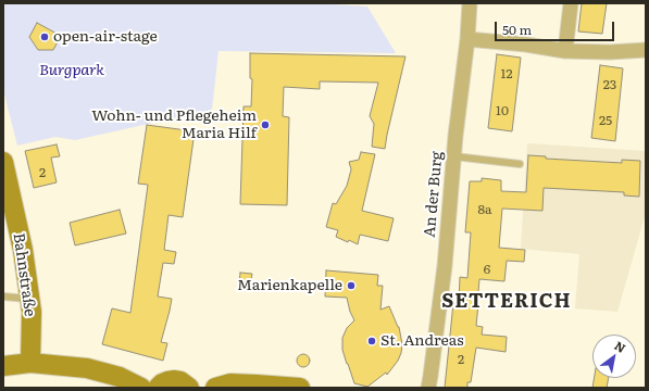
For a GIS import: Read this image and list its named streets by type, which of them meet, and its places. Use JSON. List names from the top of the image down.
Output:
{
  "streets": {
    "main road": ["Bahnstraße"],
    "street": ["An der Burg"]
  },
  "districts": ["SETTERICH"],
  "parks": ["Burgpark"],
  "places": [
    "open-air-stage",
    "Wohn- und Pflegeheim Maria Hilf",
    "Marienkapelle",
    "St. Andreas"
  ],
  "house_numbers": [
    "12",
    "23",
    "10",
    "25",
    "2",
    "8a",
    "6",
    "2"
  ],
  "scale_bar": "50 m",
  "north": "top right"
}
